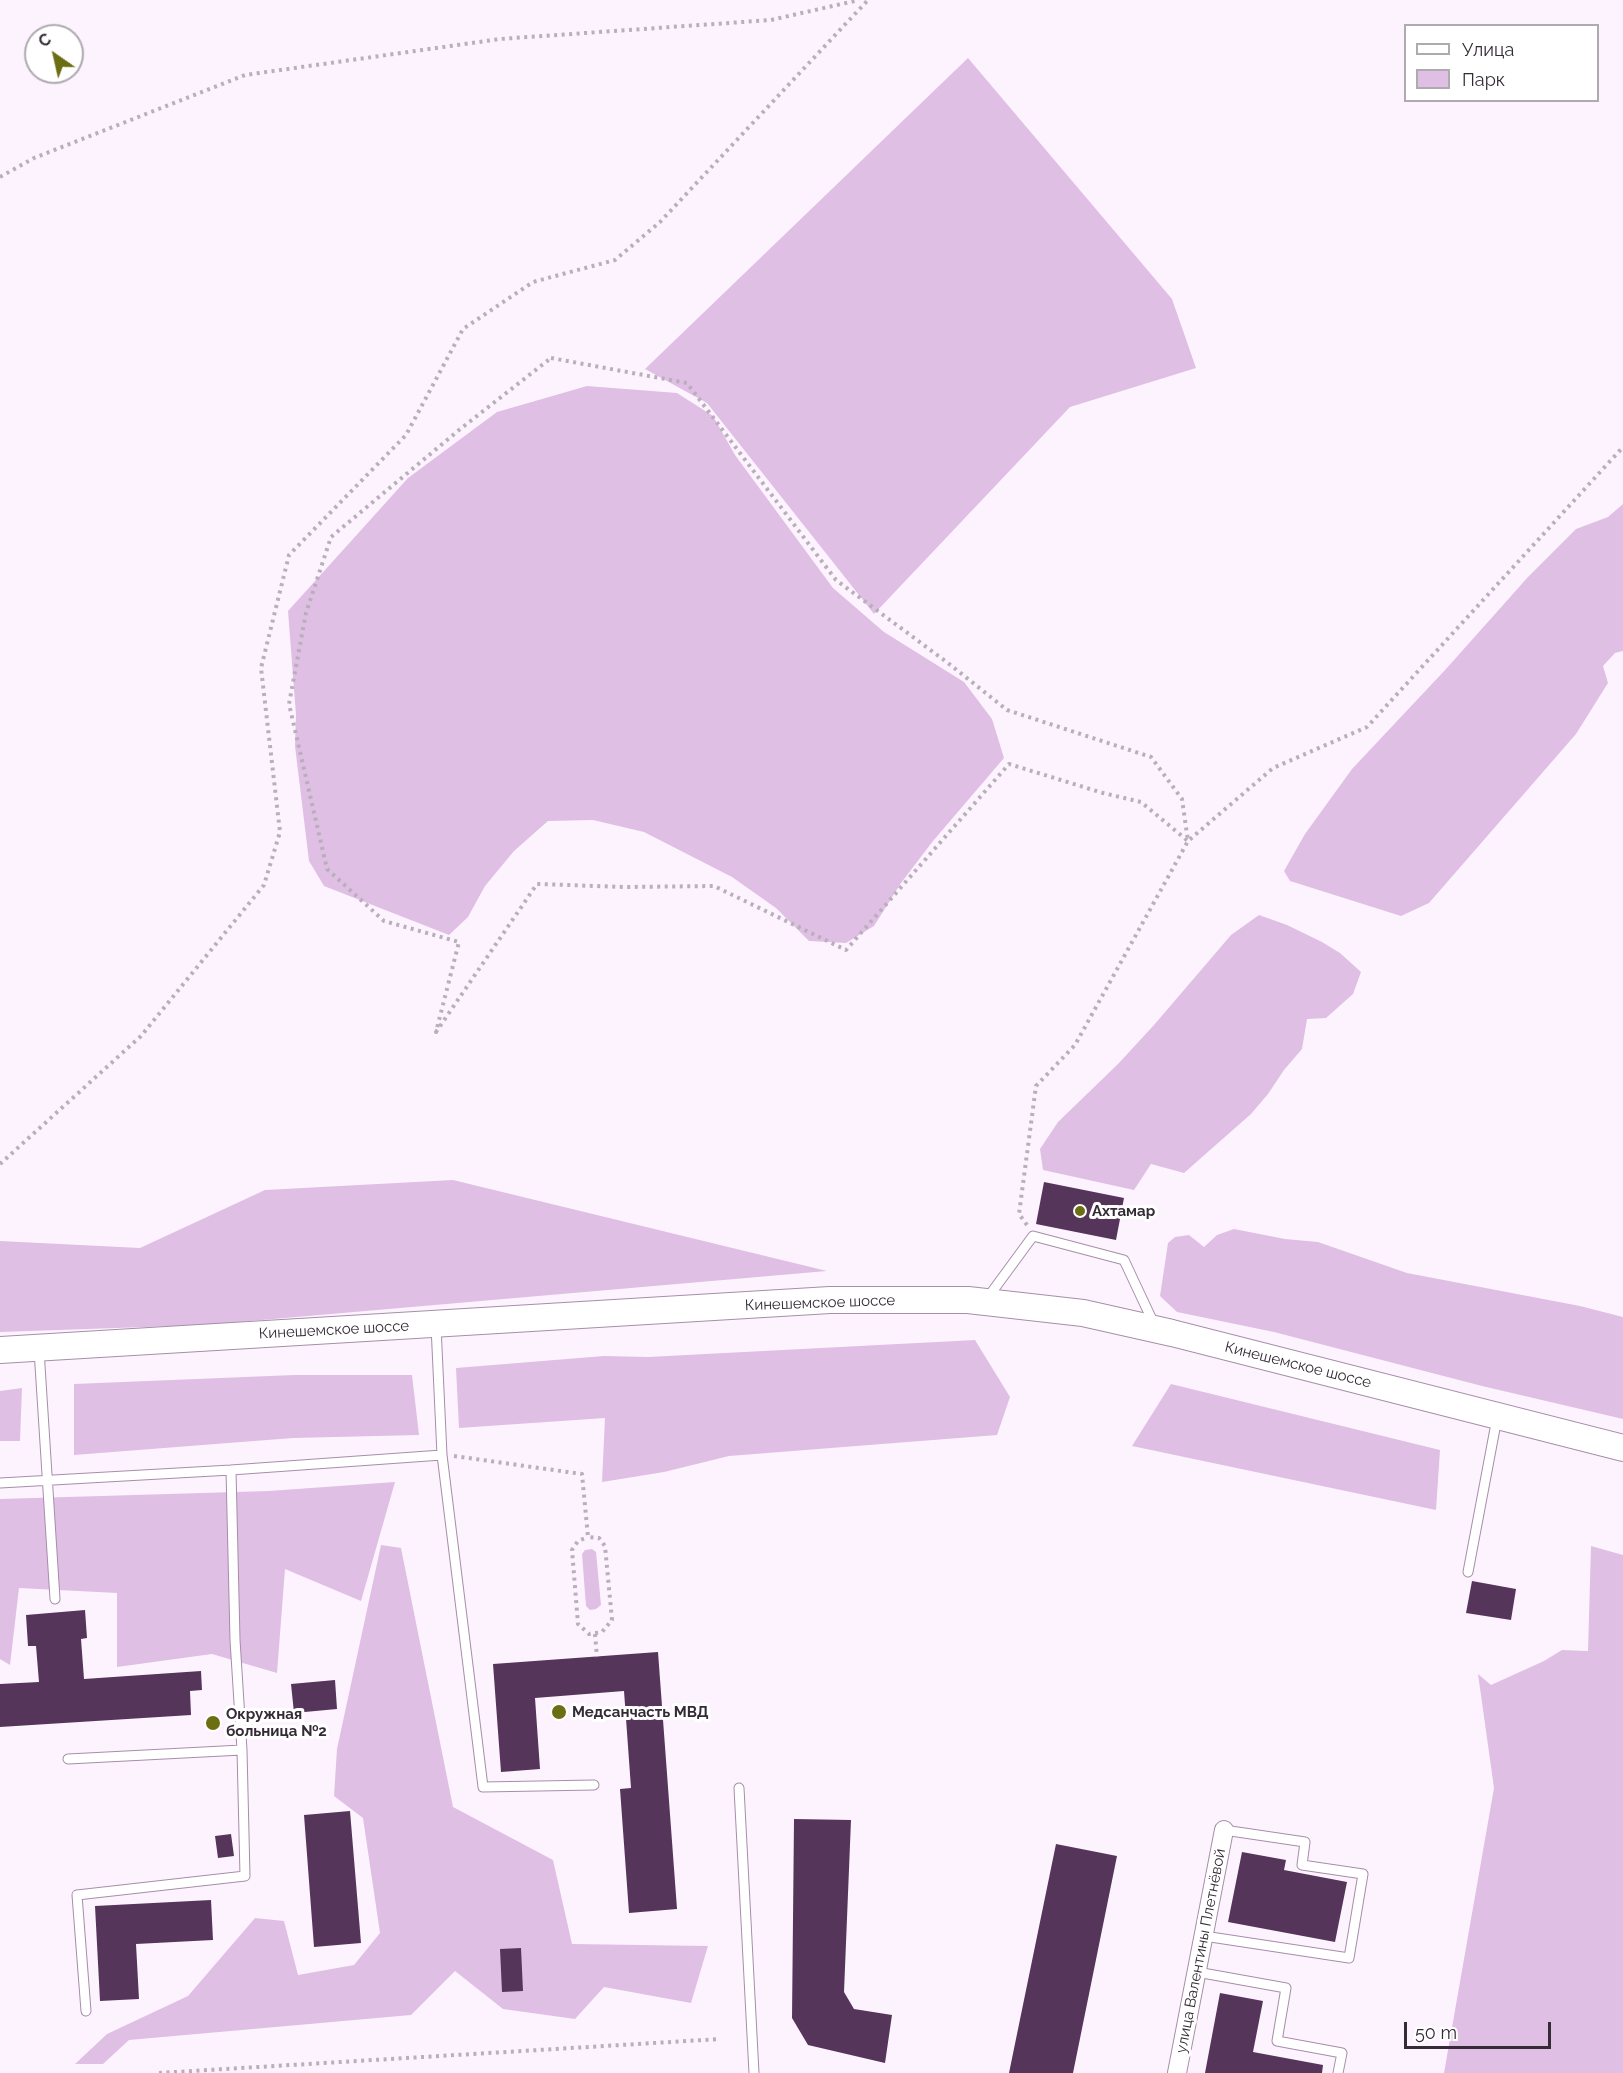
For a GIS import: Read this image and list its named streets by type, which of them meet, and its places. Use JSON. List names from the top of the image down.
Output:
{
  "streets": {
    "main road": ["Кинешемское шоссе"],
    "street": ["улица Валентины Плетнёвой"]
  },
  "places": ["Ахтамар", "Медсанчасть МВД", "Окружная больница №2"],
  "legend": ["Улица", "Парк"],
  "scale_bar": "50 m",
  "north": "top left"
}
